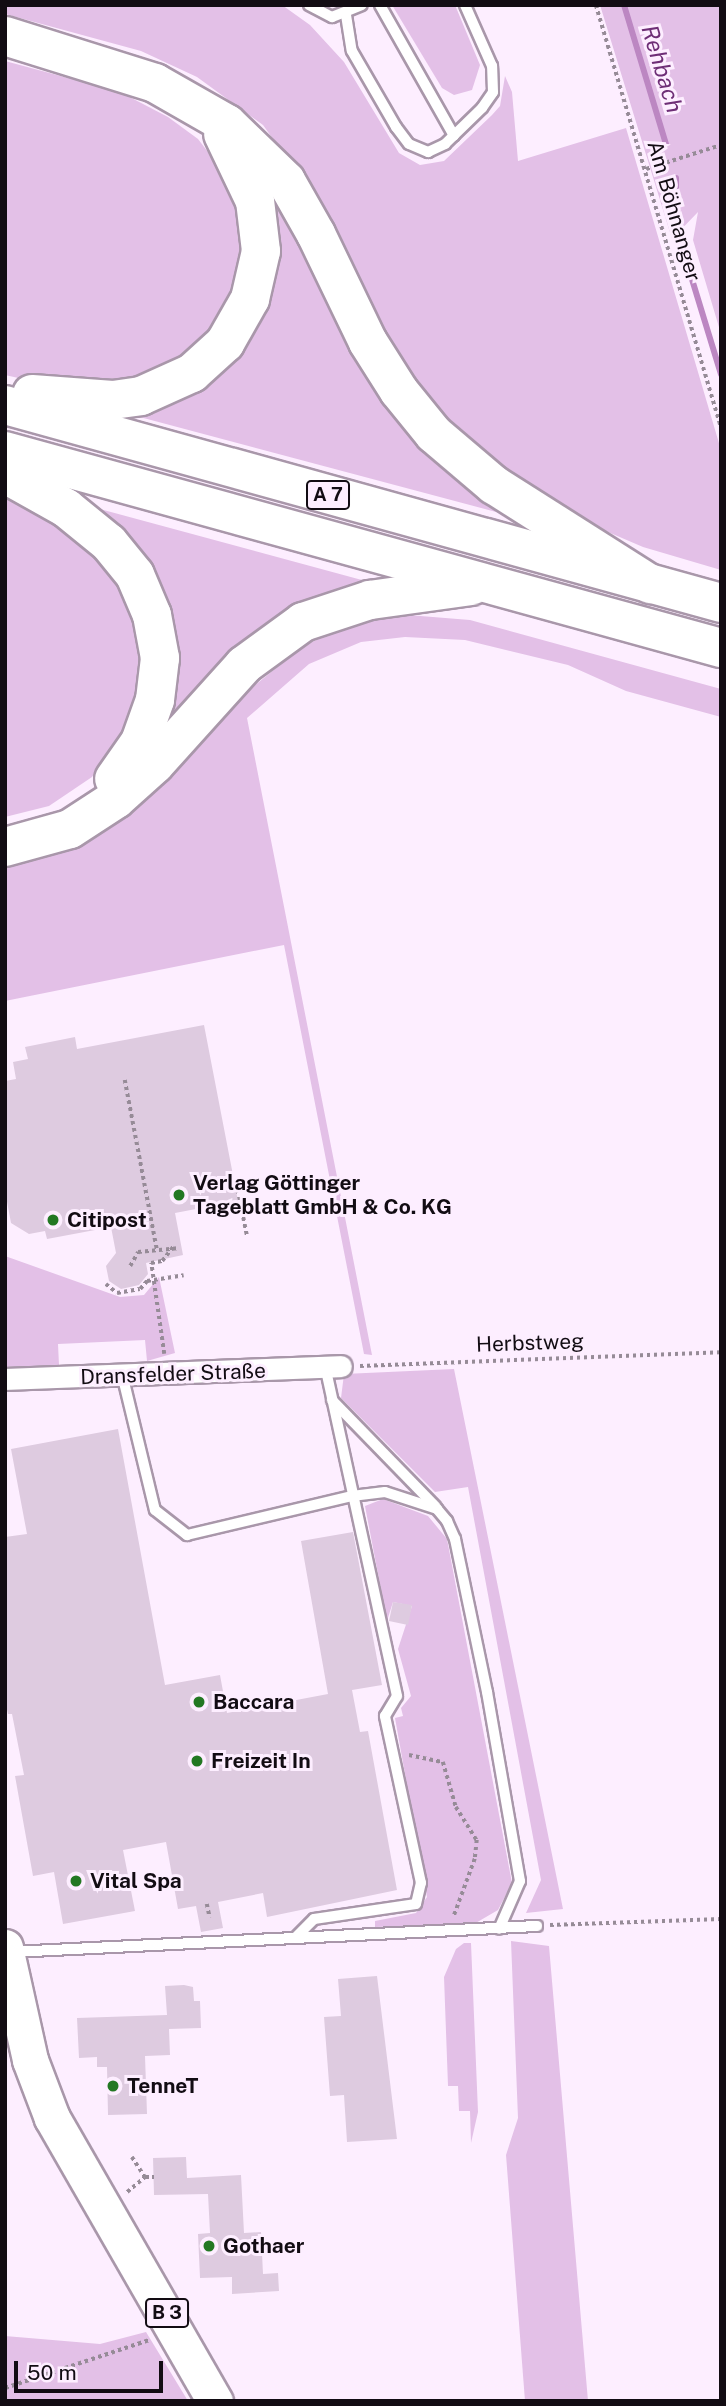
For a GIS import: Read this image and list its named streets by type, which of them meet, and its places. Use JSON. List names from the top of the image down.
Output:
{
  "streets": {
    "highway": ["A 7"],
    "main road": ["B 3"],
    "street": ["Dransfelder Straße"],
    "path": ["Am Böhnanger", "Herbstweg"]
  },
  "crossings": [
    ["Herbstweg", "Dransfelder Straße"]
  ],
  "water": ["Rehbach"],
  "places": [
    "Verlag Göttinger Tageblatt GmbH & Co. KG",
    "Citipost",
    "Baccara",
    "Freizeit In",
    "Vital Spa",
    "TenneT",
    "Gothaer"
  ],
  "scale_bar": "50 m"
}
